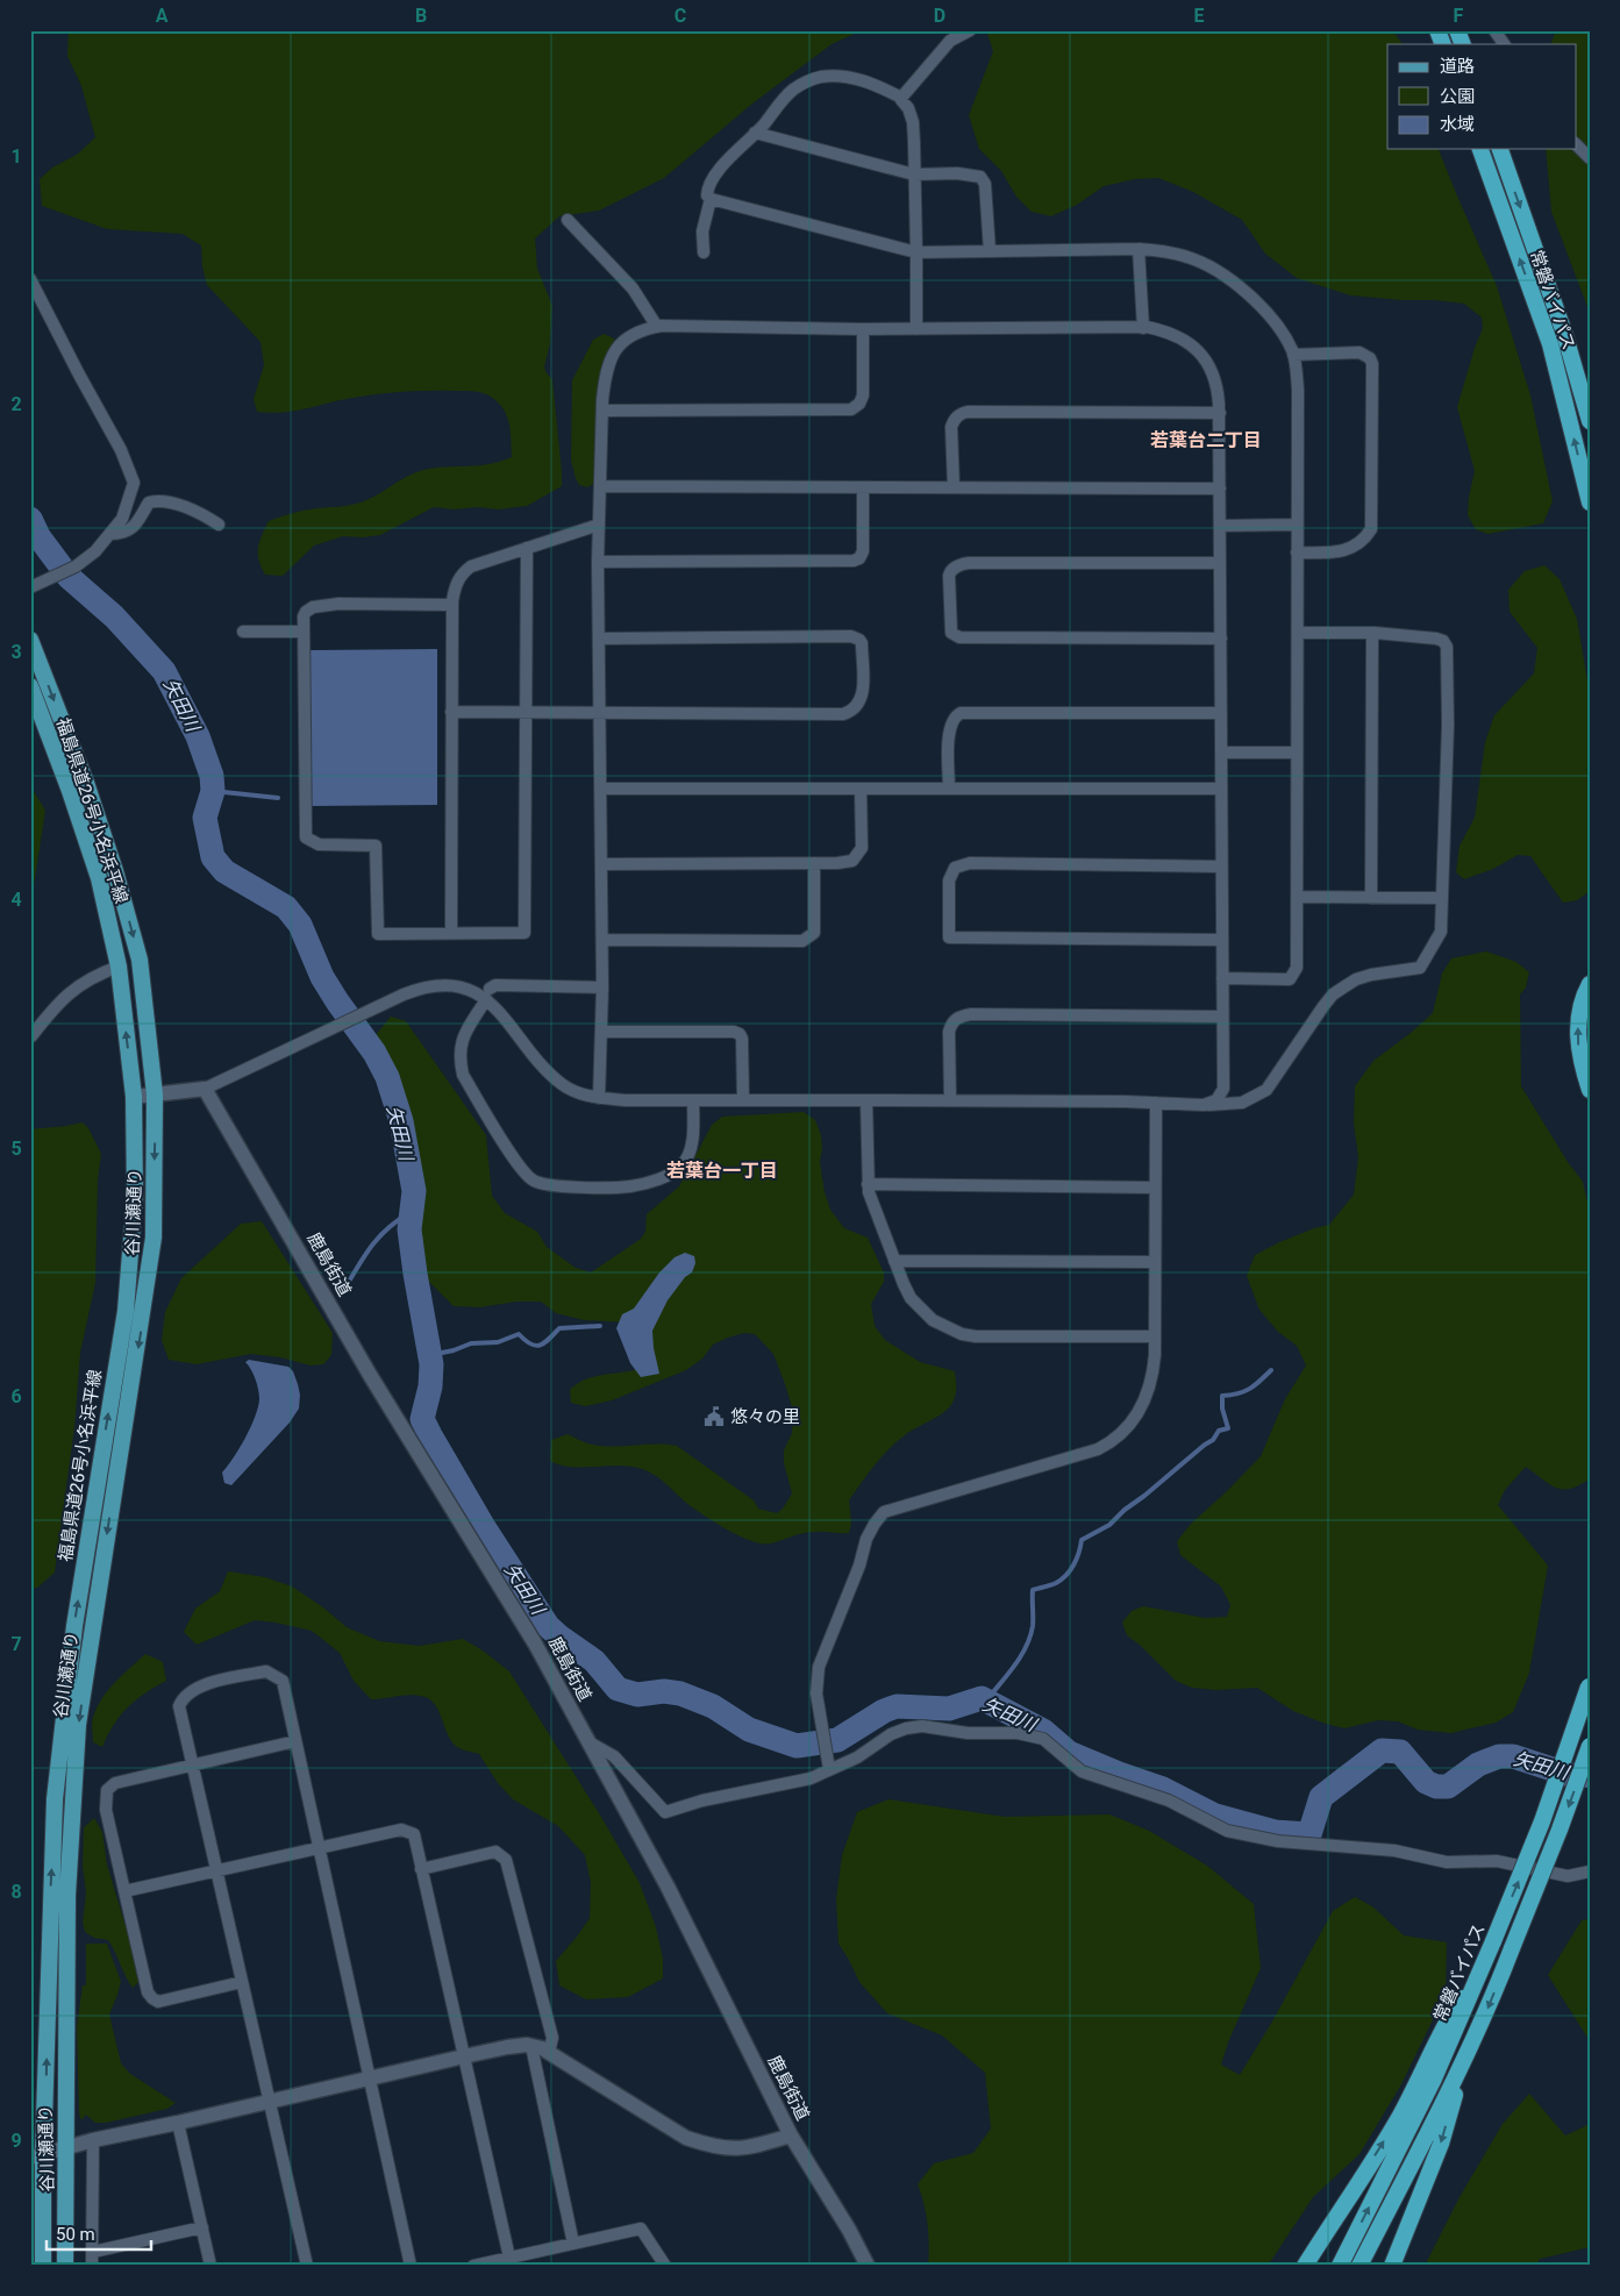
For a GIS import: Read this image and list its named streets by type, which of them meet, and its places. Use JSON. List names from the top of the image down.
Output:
{
  "streets": {
    "highway": ["常磐バイパス"],
    "main road": ["福島県道26号小名浜平線", "谷川瀬通り"],
    "street": ["鹿島街道"]
  },
  "one_way": ["福島県道26号小名浜平線", "谷川瀬通り"],
  "districts": ["若葉台二丁目", "若葉台一丁目"],
  "water": ["矢田川"],
  "places": {
    "public building": ["悠々の里"]
  },
  "legend": ["道路", "公園", "水域"],
  "scale_bar": "50 m",
  "grid": {
    "columns": [
      "A",
      "B",
      "C",
      "D",
      "E",
      "F"
    ],
    "rows": [
      "1",
      "2",
      "3",
      "4",
      "5",
      "6",
      "7",
      "8",
      "9"
    ]
  }
}
